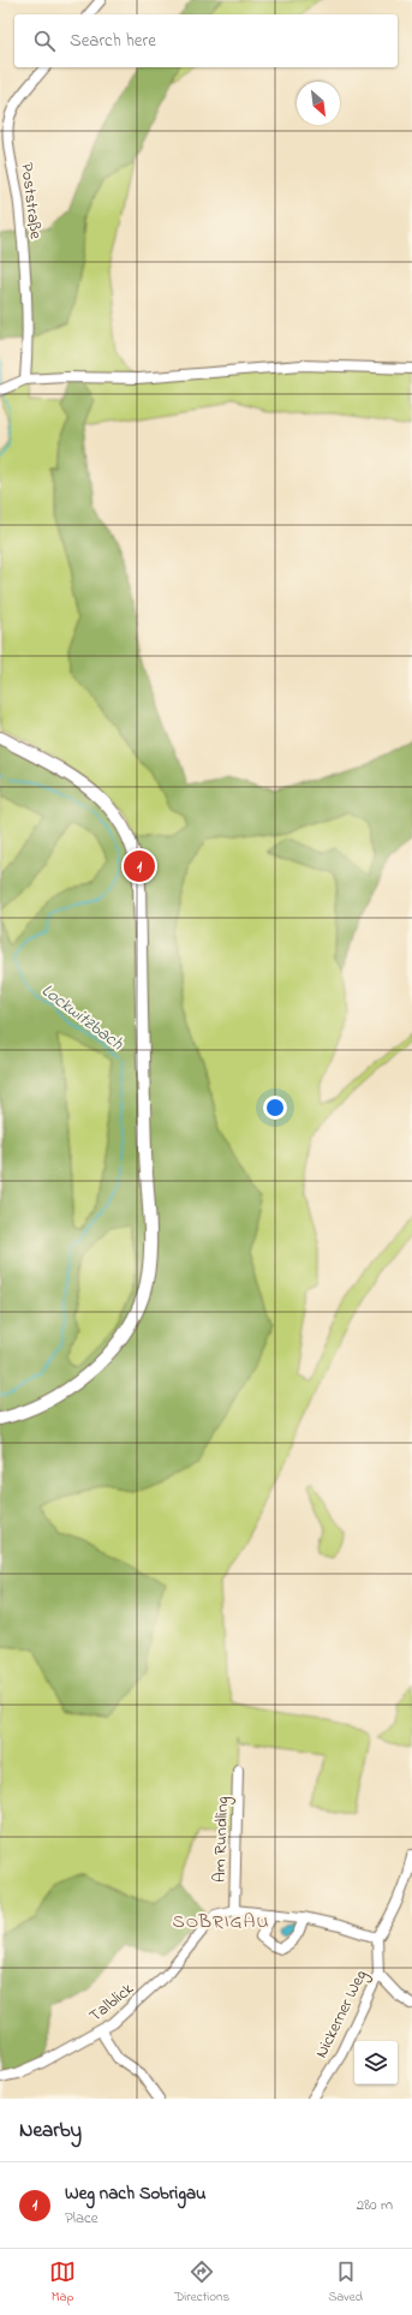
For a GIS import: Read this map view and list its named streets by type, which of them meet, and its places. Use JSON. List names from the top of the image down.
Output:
{
  "streets": {
    "street": [
      "Poststraße",
      "Am Rundling",
      "Talblick",
      "Nickerner Weg"
    ]
  },
  "crossings": [
    ["Am Rundling", "Talblick"]
  ],
  "districts": ["SOBRIGAU"],
  "water": ["Lockwitzbach"],
  "north": "bottom right",
  "page": {
    "search": "Search here",
    "pins": "1",
    "heading": "Nearby",
    "list": [
      {
        "mark": "1",
        "name": "Weg nach Sobrigau",
        "note": "Place",
        "value": "280 m"
      }
    ],
    "nav": ["Map", "Directions", "Saved"]
  }
}
